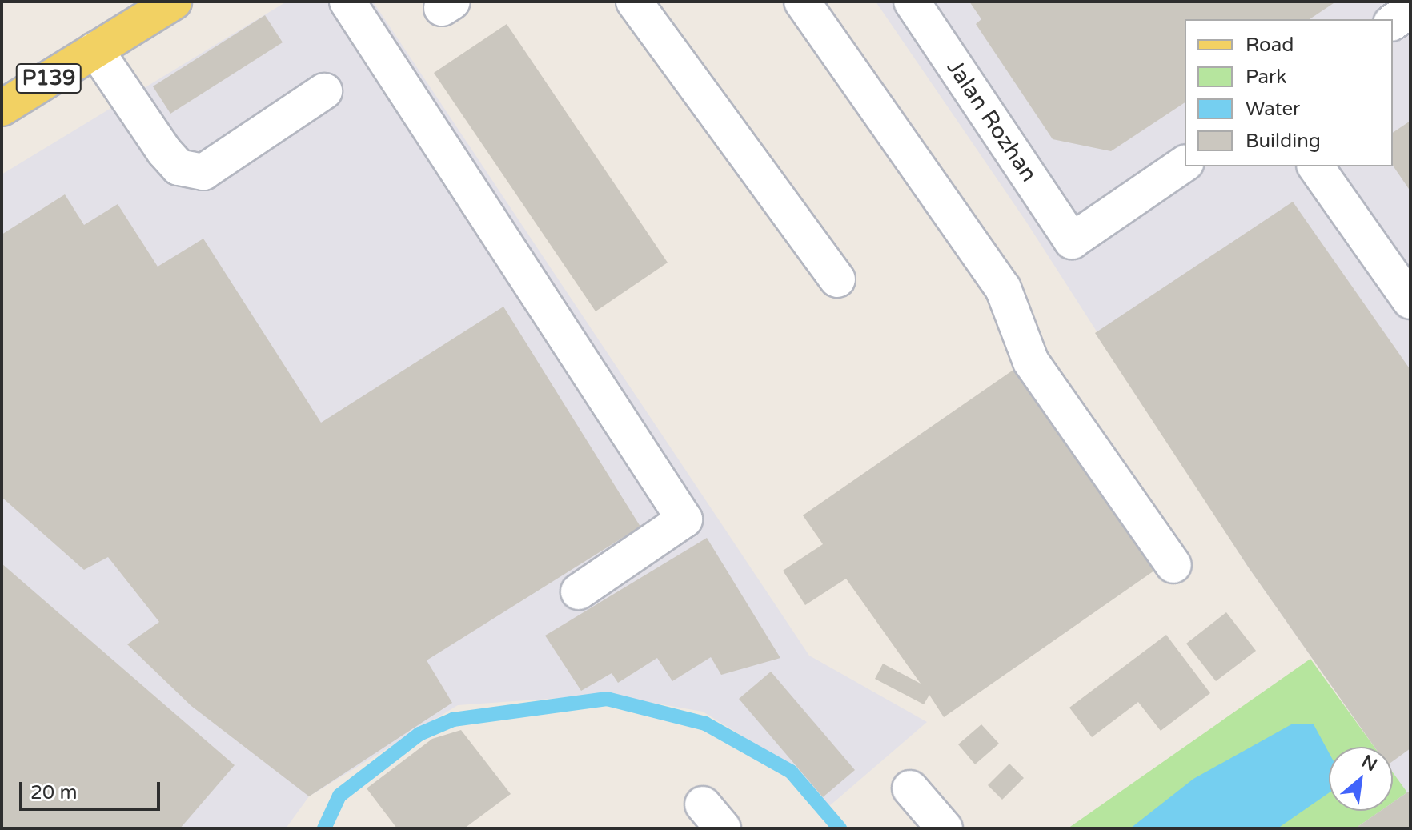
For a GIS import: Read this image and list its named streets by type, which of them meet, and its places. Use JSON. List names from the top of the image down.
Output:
{
  "streets": {
    "main road": ["P139"],
    "street": ["Jalan Rozhan"]
  },
  "legend": [
    "Road",
    "Park",
    "Water",
    "Building"
  ],
  "scale_bar": "20 m",
  "north": "top right"
}
